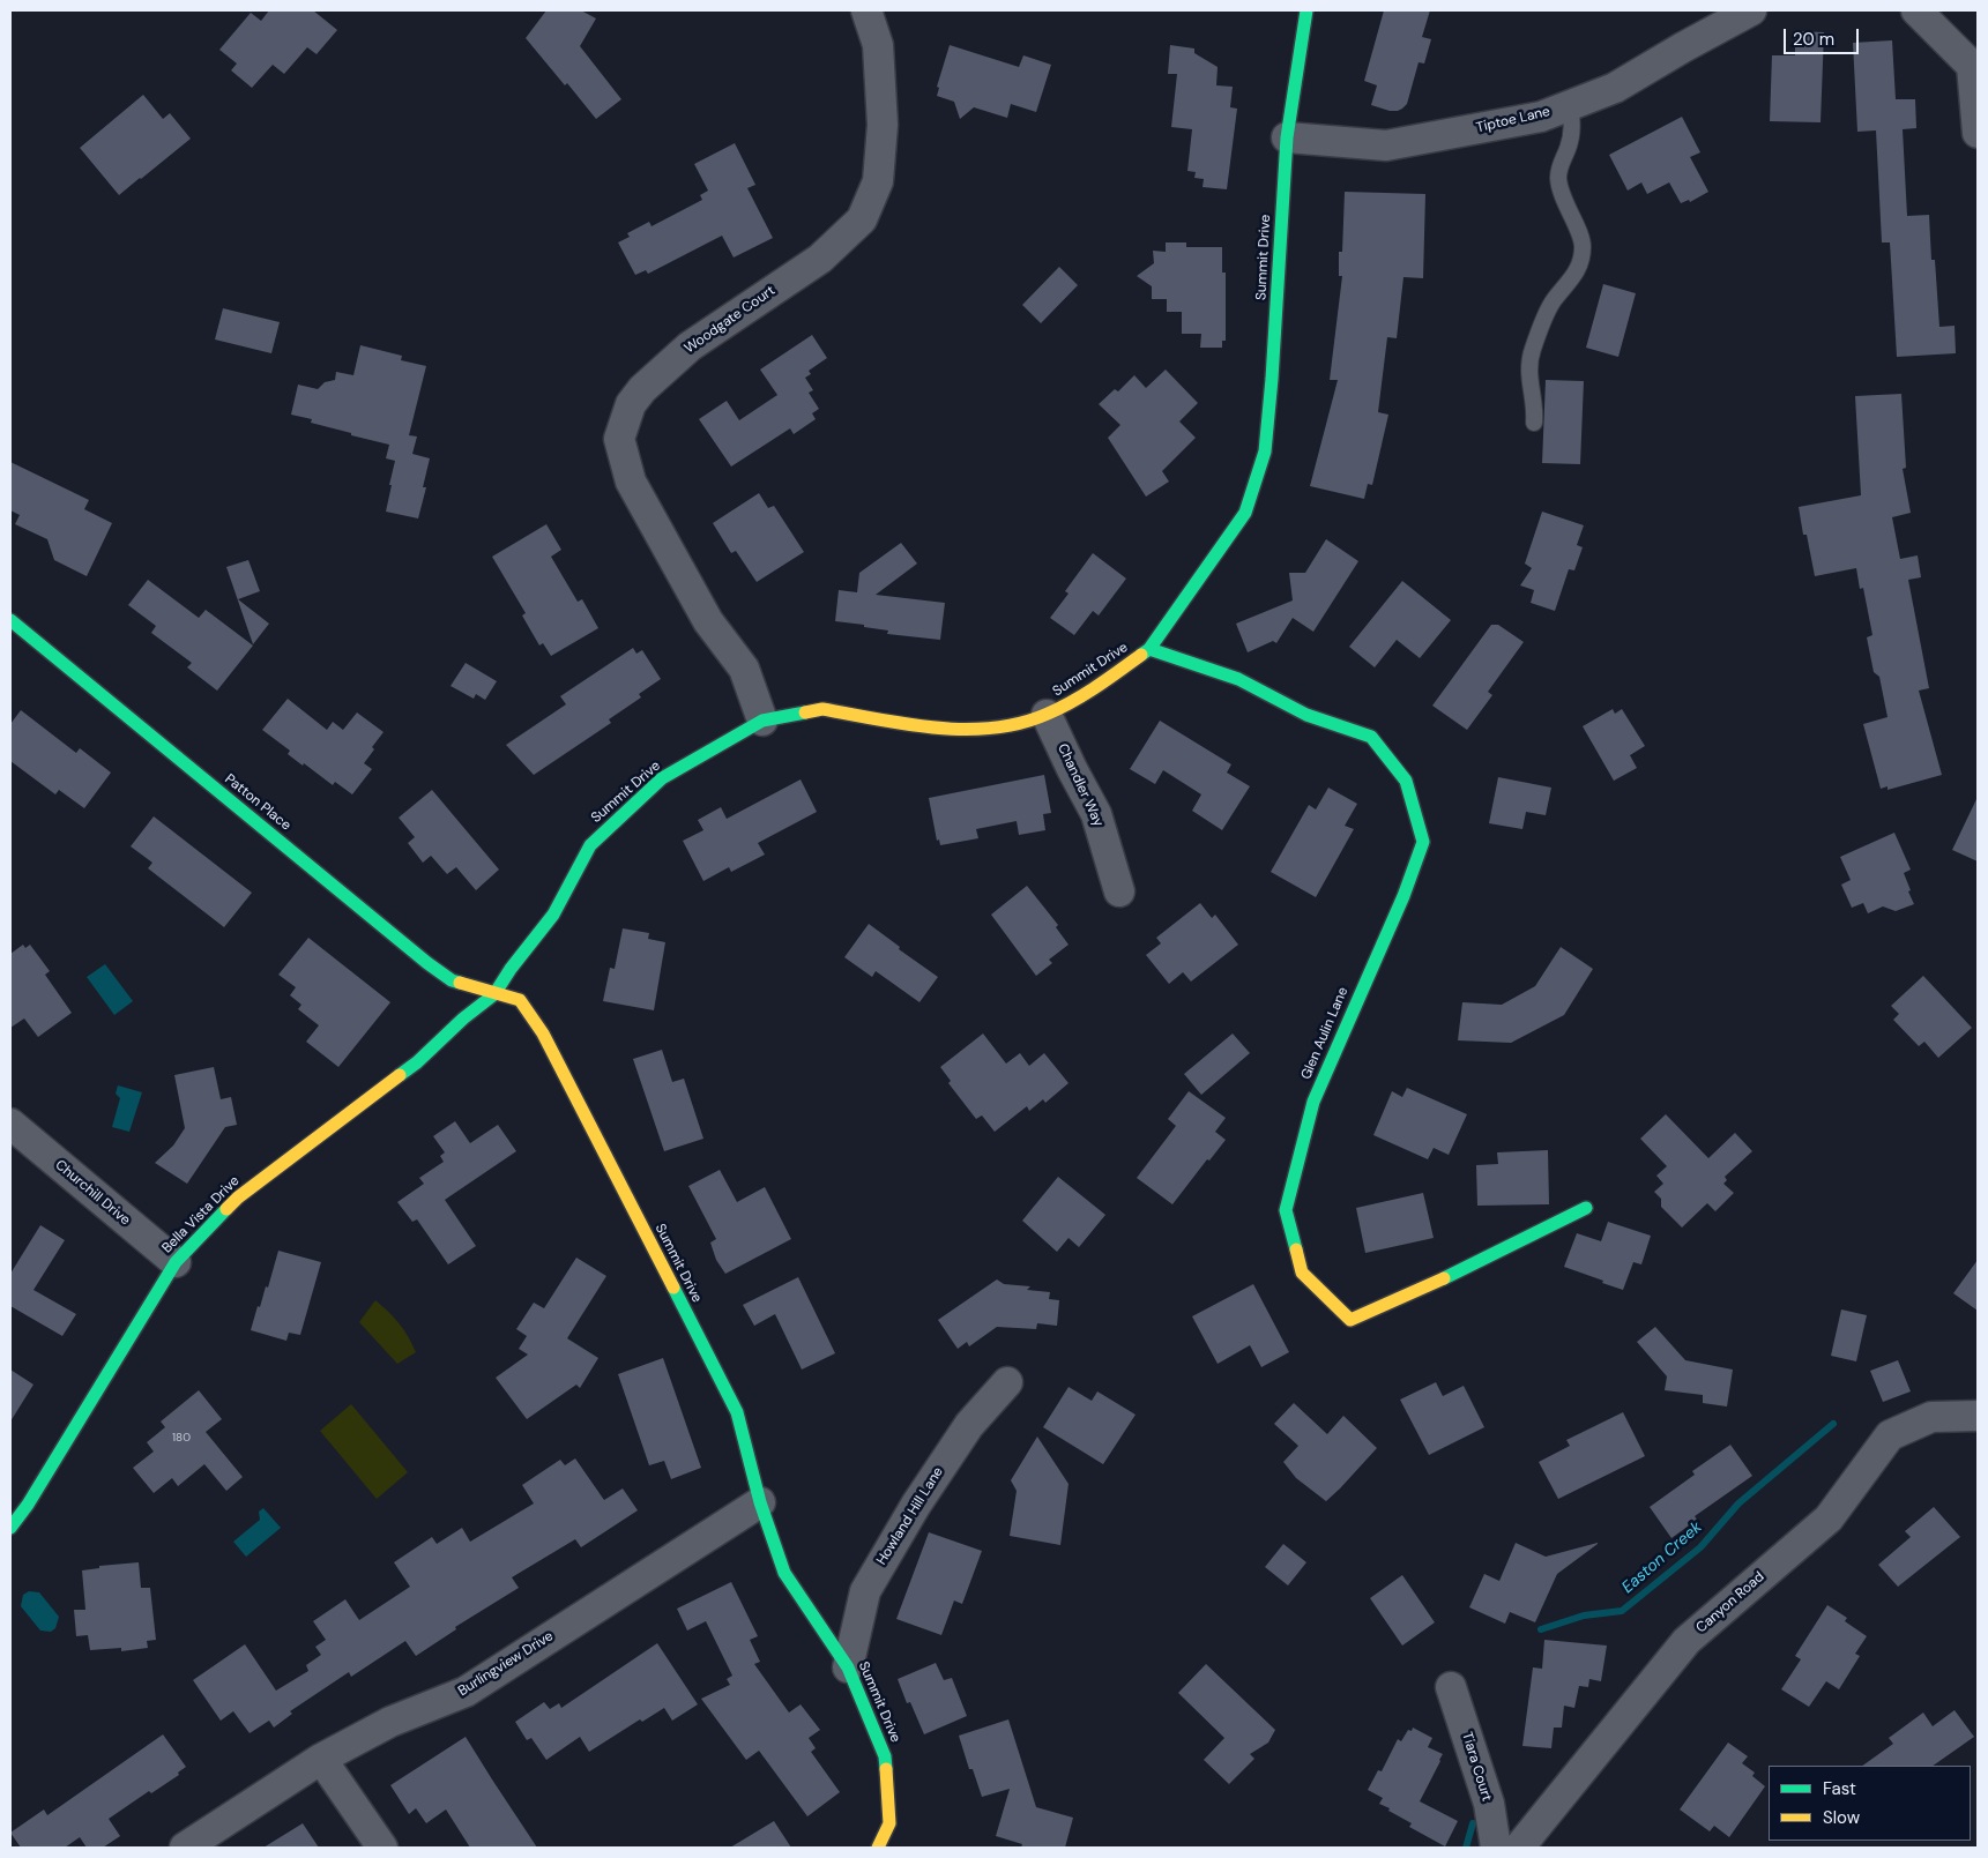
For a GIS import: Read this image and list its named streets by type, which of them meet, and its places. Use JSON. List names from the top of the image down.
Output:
{
  "streets": {
    "street": [
      "Tiptoe Lane",
      "Summit Drive",
      "Woodgate Court",
      "Chandler Way",
      "Patton Place",
      "Glen Aulin Lane",
      "Churchill Drive",
      "Bella Vista Drive",
      "Howland Hill Lane",
      "Canyon Road",
      "Burlingview Drive",
      "Tiara Court"
    ]
  },
  "crossings": [
    ["Tiptoe Lane", "Summit Drive"],
    ["Summit Drive", "Woodgate Court"],
    ["Summit Drive", "Chandler Way"],
    ["Summit Drive", "Patton Place"],
    ["Summit Drive", "Glen Aulin Lane"],
    ["Summit Drive", "Bella Vista Drive"],
    ["Summit Drive", "Howland Hill Lane"],
    ["Summit Drive", "Burlingview Drive"],
    ["Patton Place", "Bella Vista Drive"],
    ["Churchill Drive", "Bella Vista Drive"]
  ],
  "water": ["Easton Creek"],
  "house_numbers": ["180"],
  "legend": ["Fast", "Slow"],
  "scale_bar": "20 m"
}
